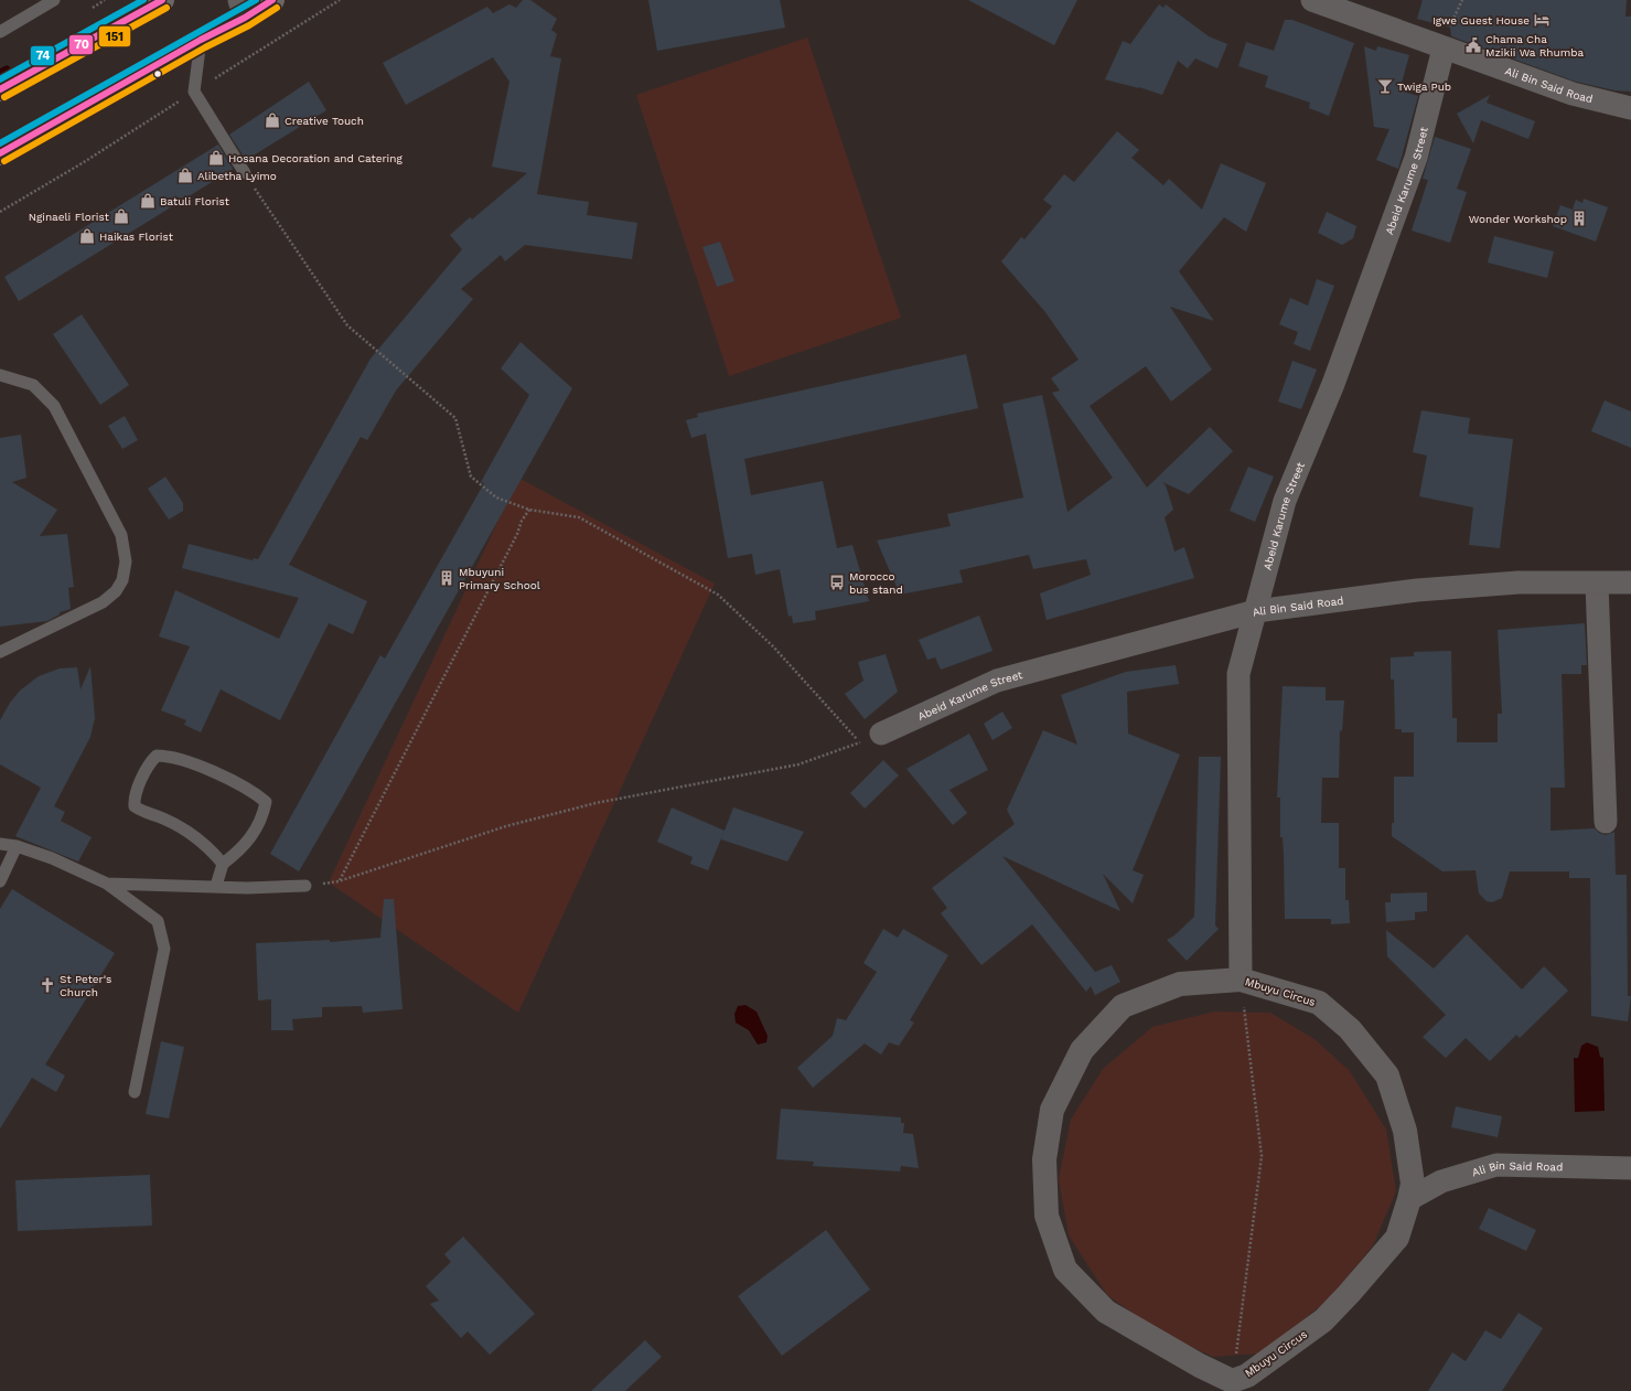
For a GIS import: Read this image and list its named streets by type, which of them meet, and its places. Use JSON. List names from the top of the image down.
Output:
{
  "streets": {
    "street": ["Ali Bin Said Road", "Abeid Karume Street", "Mbuyu Circus"]
  },
  "crossings": [
    ["Ali Bin Said Road", "Abeid Karume Street"],
    ["Ali Bin Said Road", "Mbuyu Circus"]
  ],
  "places": {
    "hotel": ["Igwe Guest House"],
    "public building": ["Chama Cha Mzikii Wa Rhumba"],
    "bar": ["Twiga Pub"],
    "shop": [
      "Creative Touch",
      "Hosana Decoration and Catering",
      "Alibetha Lyimo",
      "Batuli Florist",
      "Nginaeli Florist",
      "Haikas Florist"
    ],
    "building": ["Wonder Workshop", "Mbuyuni Primary School"],
    "bus stop": ["Morocco bus stand"],
    "church": ["St Peter's Church"]
  },
  "lines": ["transit line 70", "transit line 74", "transit line 151"]
}
